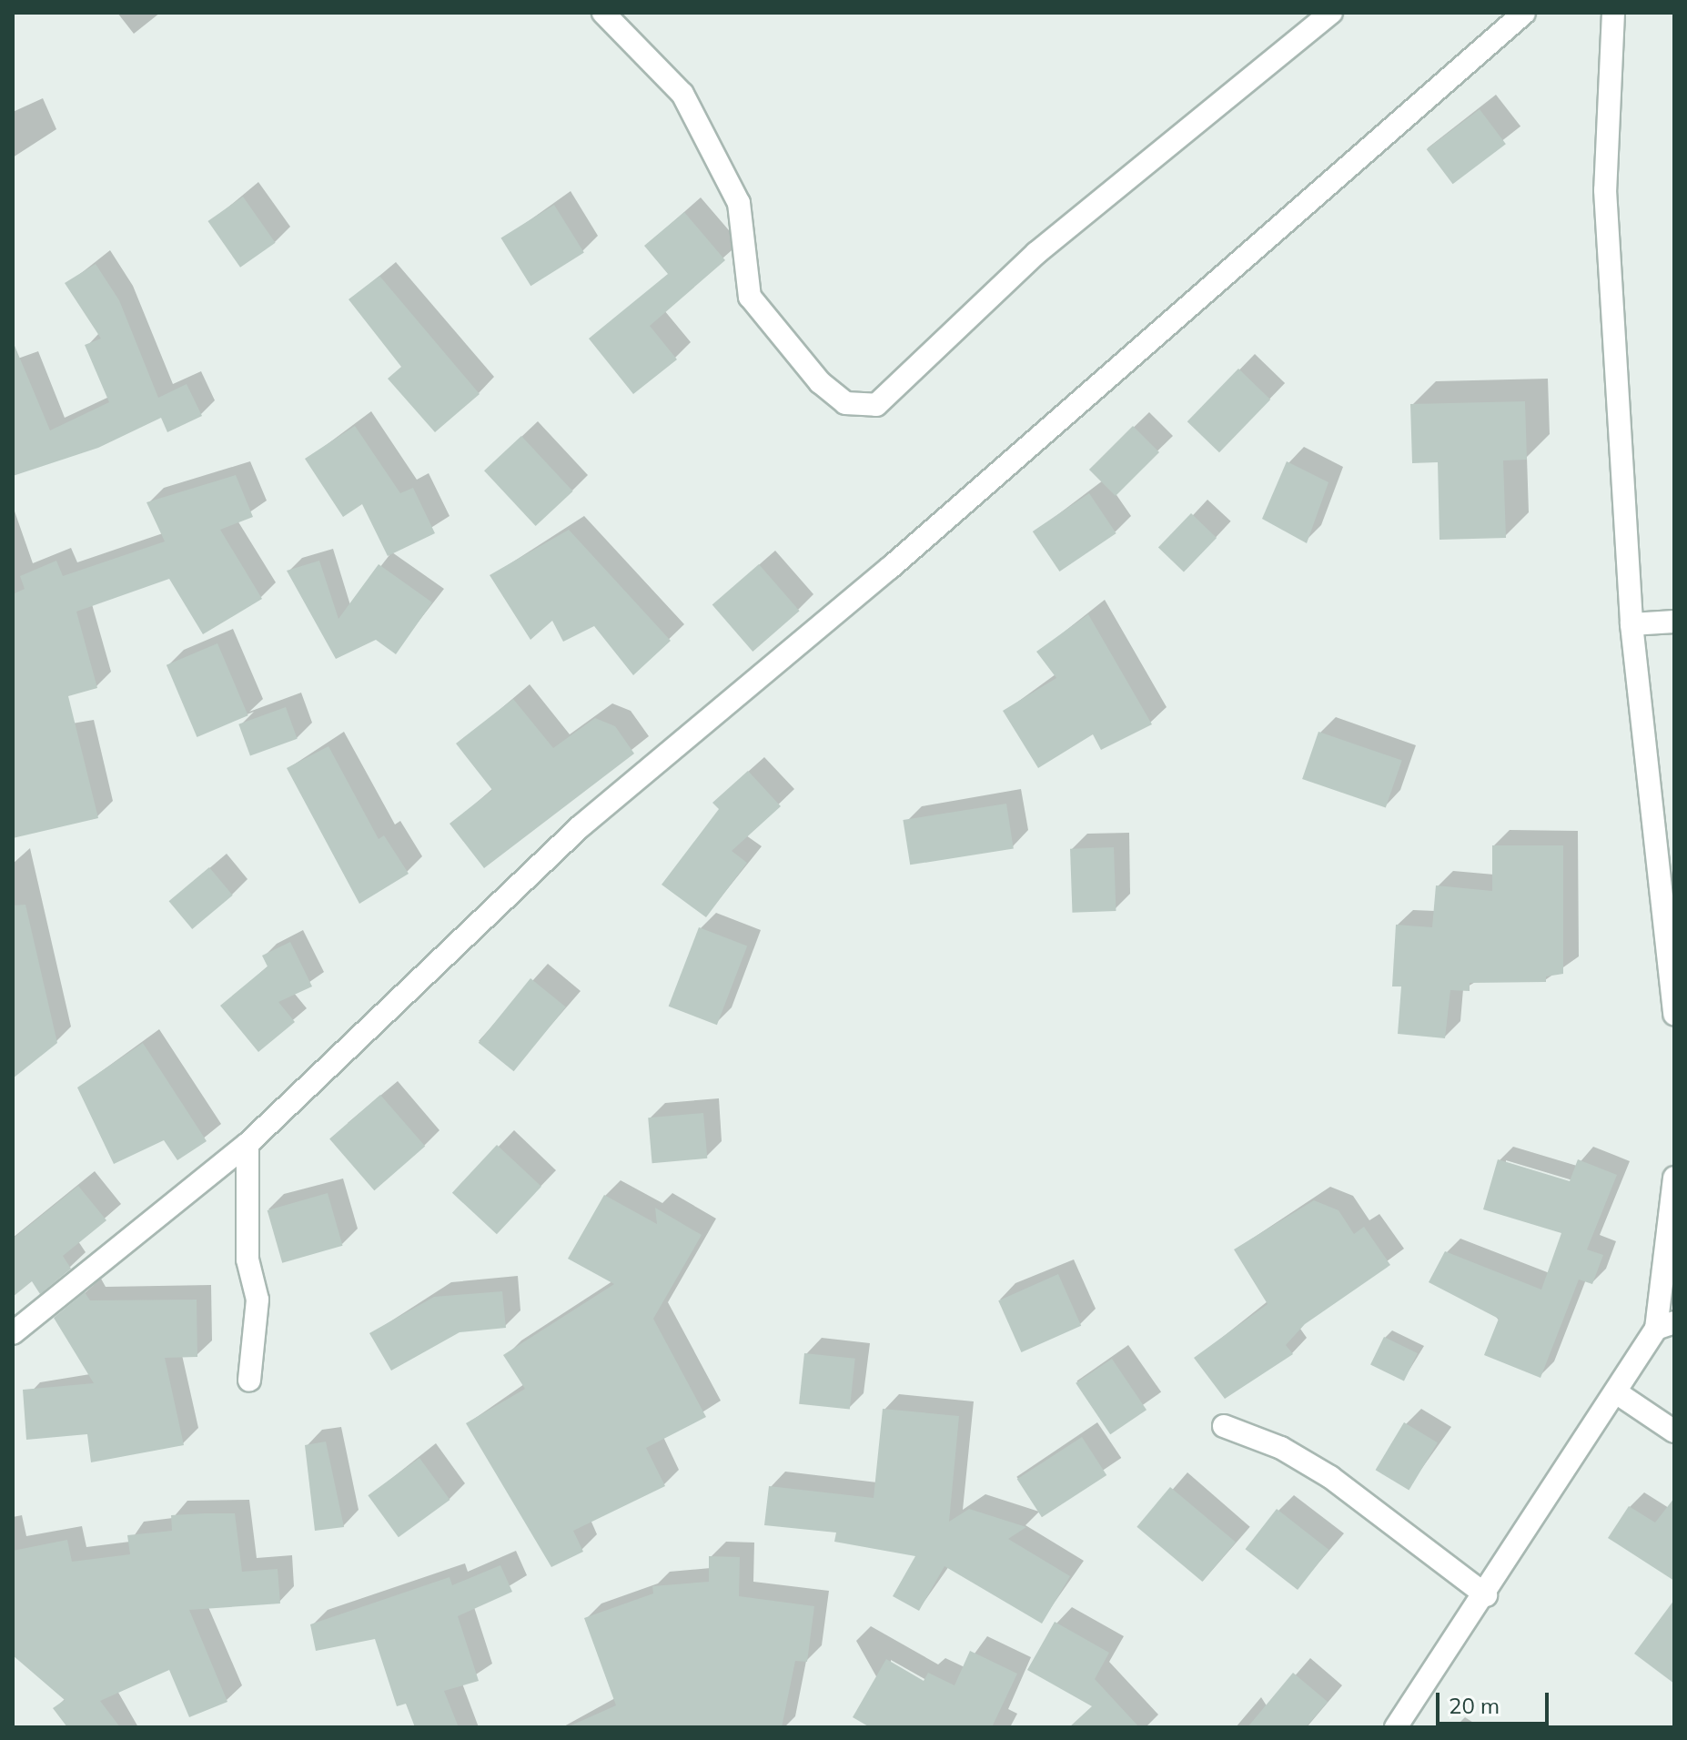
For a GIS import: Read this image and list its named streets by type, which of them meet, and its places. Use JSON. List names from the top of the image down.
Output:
{
  "scale_bar": "20 m"
}
